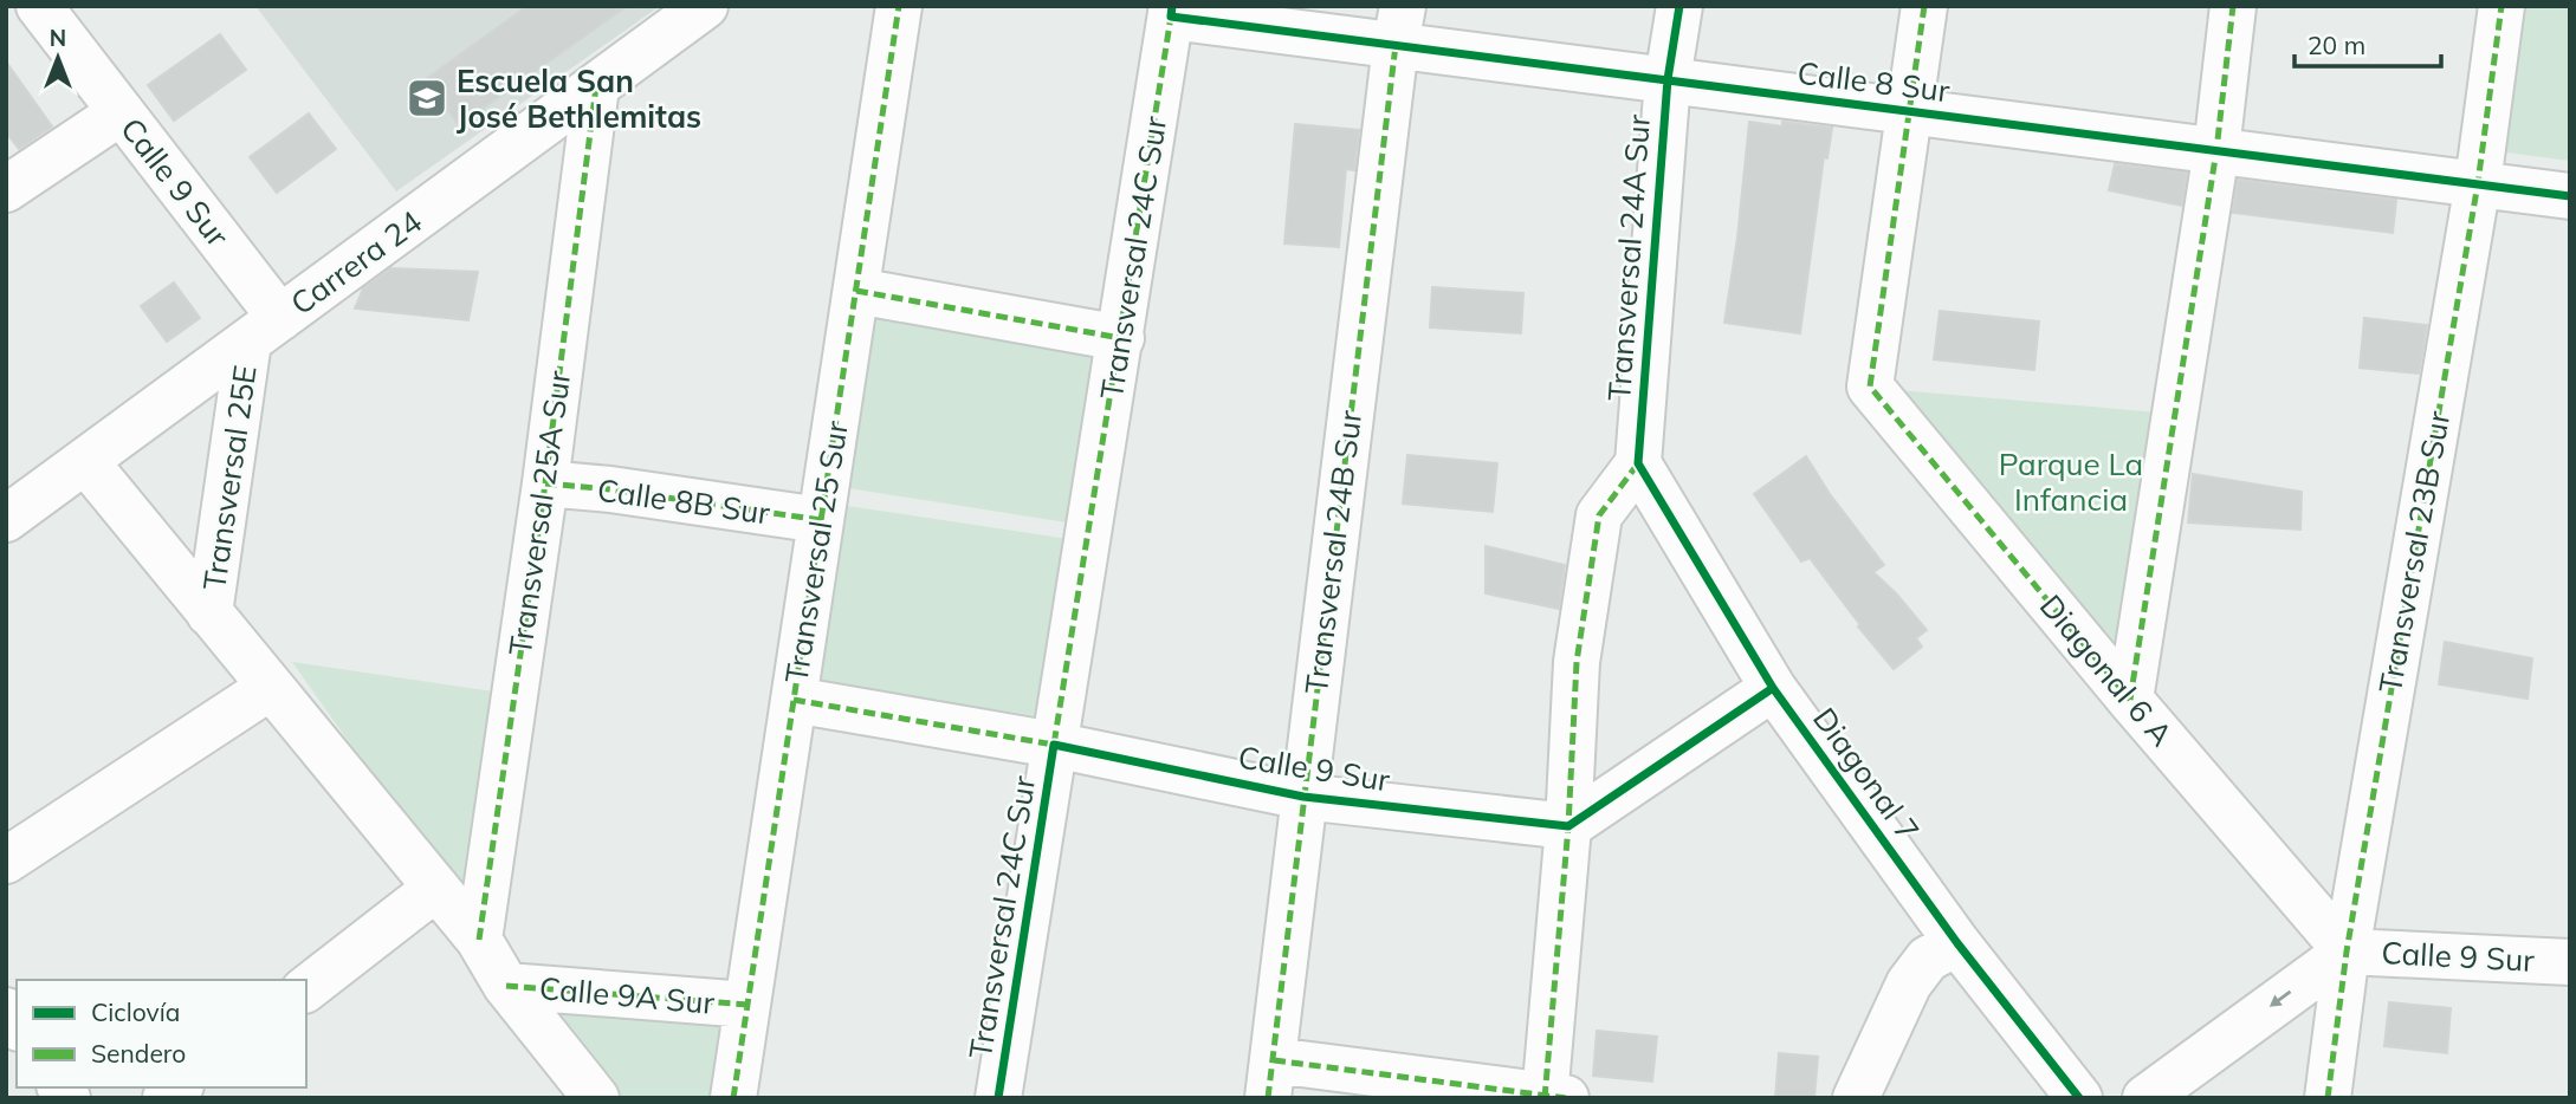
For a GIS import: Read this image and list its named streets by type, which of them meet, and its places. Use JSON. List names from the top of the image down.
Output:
{
  "streets": {
    "street": [
      "Calle 8 Sur",
      "Calle 9 Sur",
      "Transversal 24C Sur",
      "Transversal 24A Sur",
      "Carrera 24",
      "Transversal 25E",
      "Calle 8B Sur",
      "Transversal 25A Sur",
      "Transversal 25 Sur",
      "Transversal 24B Sur",
      "Transversal 23B Sur",
      "Diagonal 6 A",
      "Diagonal 7",
      "Calle 9A Sur"
    ]
  },
  "crossings": [
    ["Calle 8 Sur", "Transversal 24C Sur"],
    ["Calle 8 Sur", "Transversal 24A Sur"],
    ["Calle 8 Sur", "Transversal 24B Sur"],
    ["Calle 8 Sur", "Transversal 23B Sur"],
    ["Calle 8 Sur", "Diagonal 6 A"],
    ["Calle 9 Sur", "Transversal 24C Sur"],
    ["Calle 9 Sur", "Carrera 24"],
    ["Calle 9 Sur", "Transversal 25E"],
    ["Calle 9 Sur", "Transversal 25 Sur"],
    ["Calle 9 Sur", "Transversal 24B Sur"],
    ["Calle 9 Sur", "Transversal 23B Sur"],
    ["Calle 9 Sur", "Diagonal 6 A"],
    ["Transversal 24A Sur", "Diagonal 7"],
    ["Carrera 24", "Transversal 25E"],
    ["Carrera 24", "Transversal 25A Sur"],
    ["Calle 8B Sur", "Transversal 25A Sur"],
    ["Calle 8B Sur", "Transversal 25 Sur"],
    ["Transversal 25 Sur", "Calle 9A Sur"],
    ["Transversal 23B Sur", "Diagonal 6 A"]
  ],
  "parks": ["Parque La Infancia"],
  "places": {
    "school or university": ["Escuela San José Bethlemitas"]
  },
  "legend": ["Ciclovía", "Sendero"],
  "scale_bar": "20 m",
  "north": "top"
}
